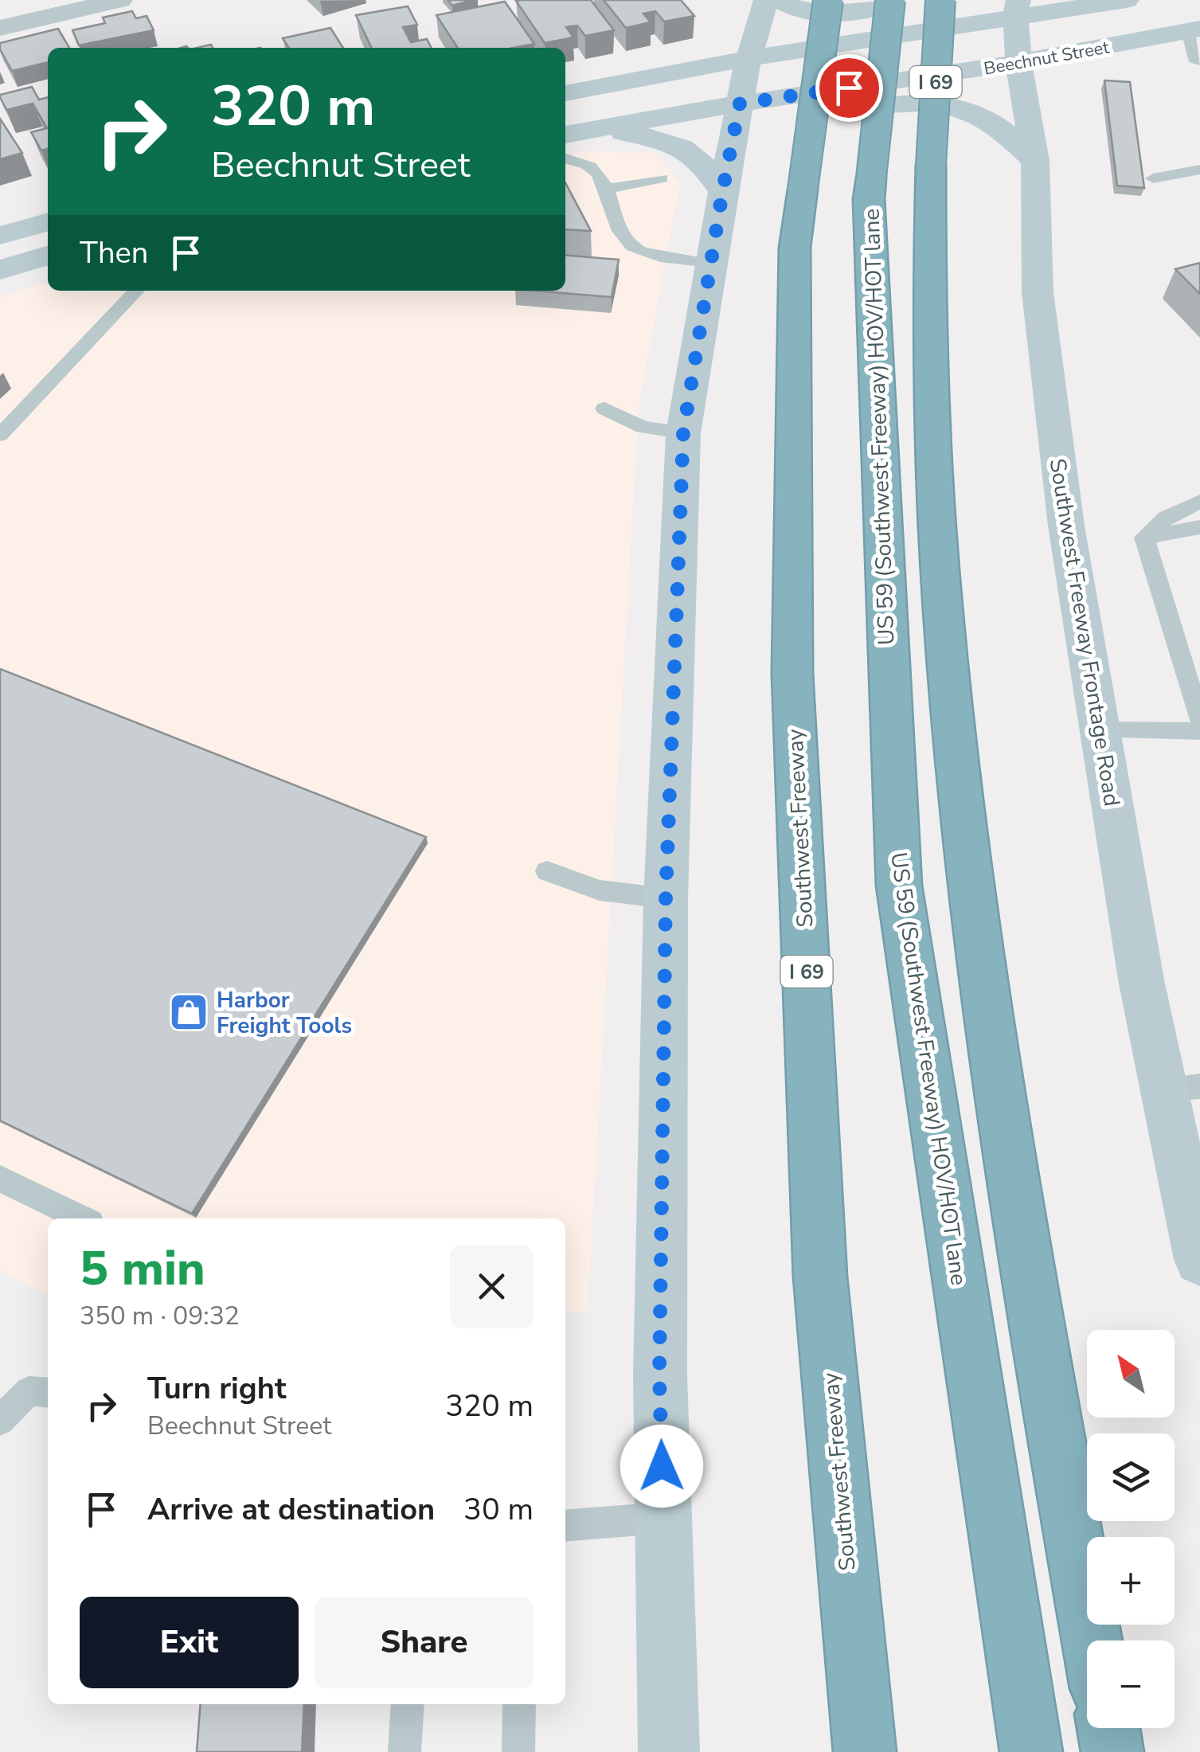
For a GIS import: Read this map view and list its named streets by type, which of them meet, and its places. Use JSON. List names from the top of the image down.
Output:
{
  "streets": {
    "highway": ["I 69", "US 59 (Southwest Freeway) HOV/HOT lane", "Southwest Freeway"],
    "main road": ["Beechnut Street", "Southwest Freeway Frontage Road"]
  },
  "crossings": [
    ["Beechnut Street", "Southwest Freeway Frontage Road"],
    ["I 69", "US 59 (Southwest Freeway) HOV/HOT lane"]
  ],
  "places": {
    "shop": ["Harbor Freight Tools"]
  },
  "north": "top left",
  "page": {
    "turn": ["320 m", "Beechnut Street"],
    "then": "Then",
    "heading": ["5 min", "350 m · 09:32"],
    "map_buttons": ["+", "−"],
    "list": [
      {
        "name": "Turn right",
        "note": "Beechnut Street",
        "value": "320 m"
      },
      {
        "name": "Arrive at destination",
        "value": "30 m"
      }
    ],
    "buttons": ["Exit", "Share"]
  }
}
